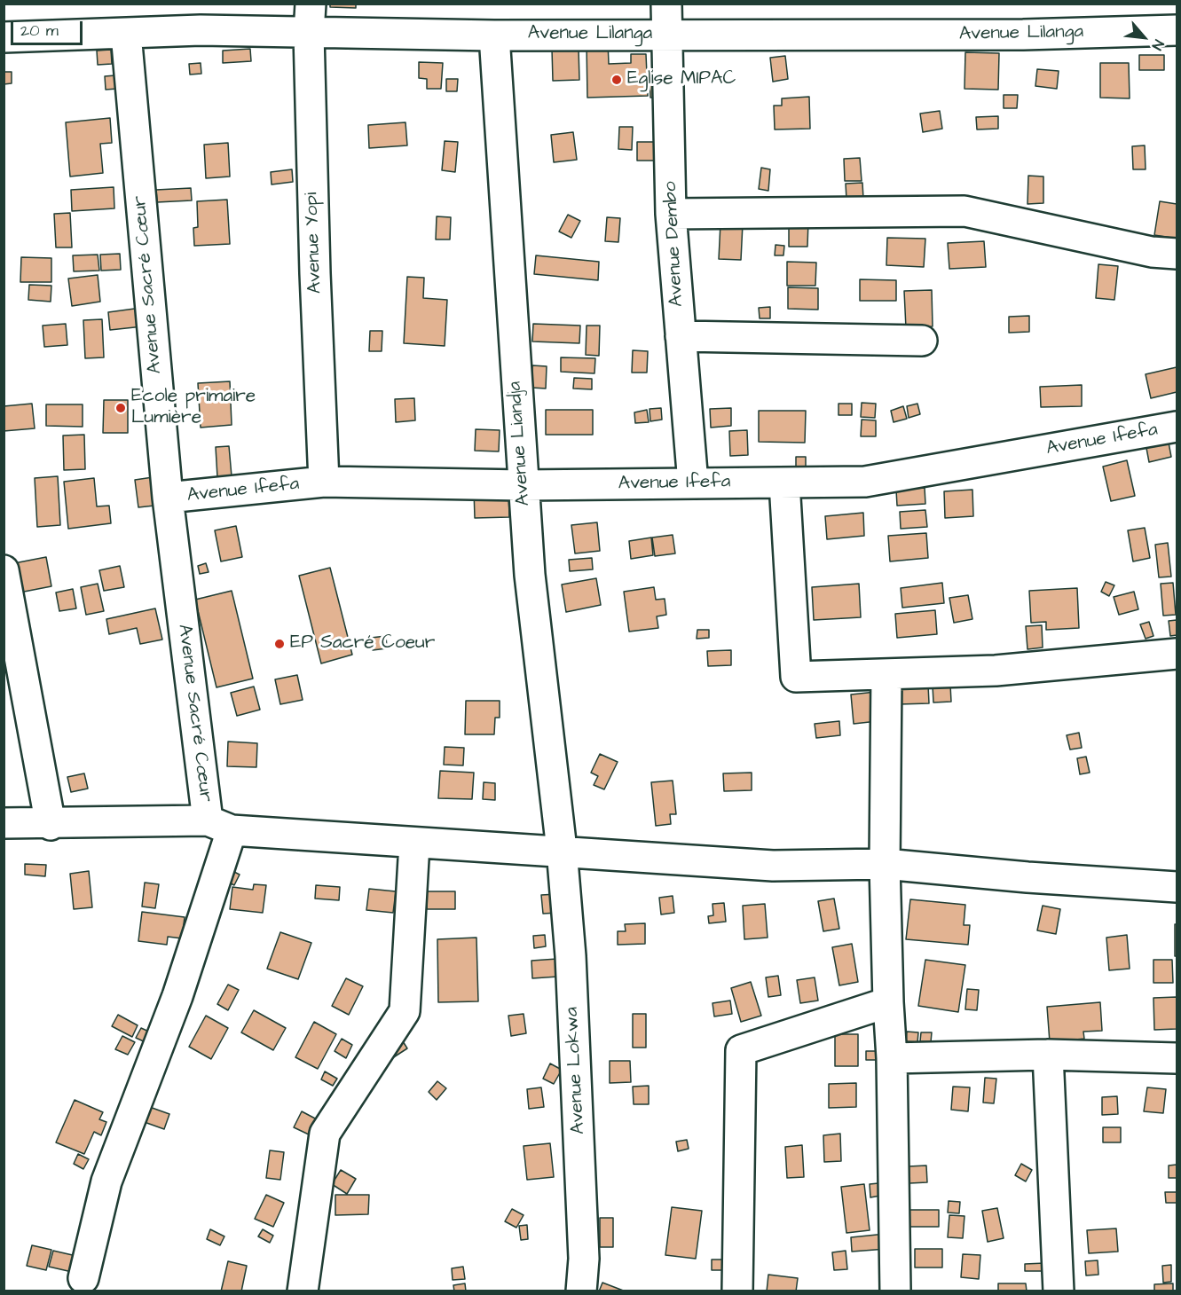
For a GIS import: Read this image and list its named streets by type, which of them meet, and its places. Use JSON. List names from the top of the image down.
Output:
{
  "streets": {
    "street": [
      "Avenue Lilanga",
      "Avenue Yopi",
      "Avenue Dembo",
      "Avenue Sacré Cœur",
      "Avenue Ifefa",
      "Avenue Liandja",
      "Avenue Lokwa"
    ]
  },
  "crossings": [
    ["Avenue Lilanga", "Avenue Yopi"],
    ["Avenue Lilanga", "Avenue Dembo"],
    ["Avenue Lilanga", "Avenue Sacré Cœur"],
    ["Avenue Lilanga", "Avenue Liandja"],
    ["Avenue Yopi", "Avenue Ifefa"],
    ["Avenue Dembo", "Avenue Ifefa"],
    ["Avenue Sacré Cœur", "Avenue Ifefa"],
    ["Avenue Ifefa", "Avenue Liandja"],
    ["Avenue Liandja", "Avenue Lokwa"]
  ],
  "places": ["Eglise MIPAC", "Ecole primaire Lumière", "EP Sacré Coeur"],
  "scale_bar": "20 m",
  "north": "bottom right"
}
